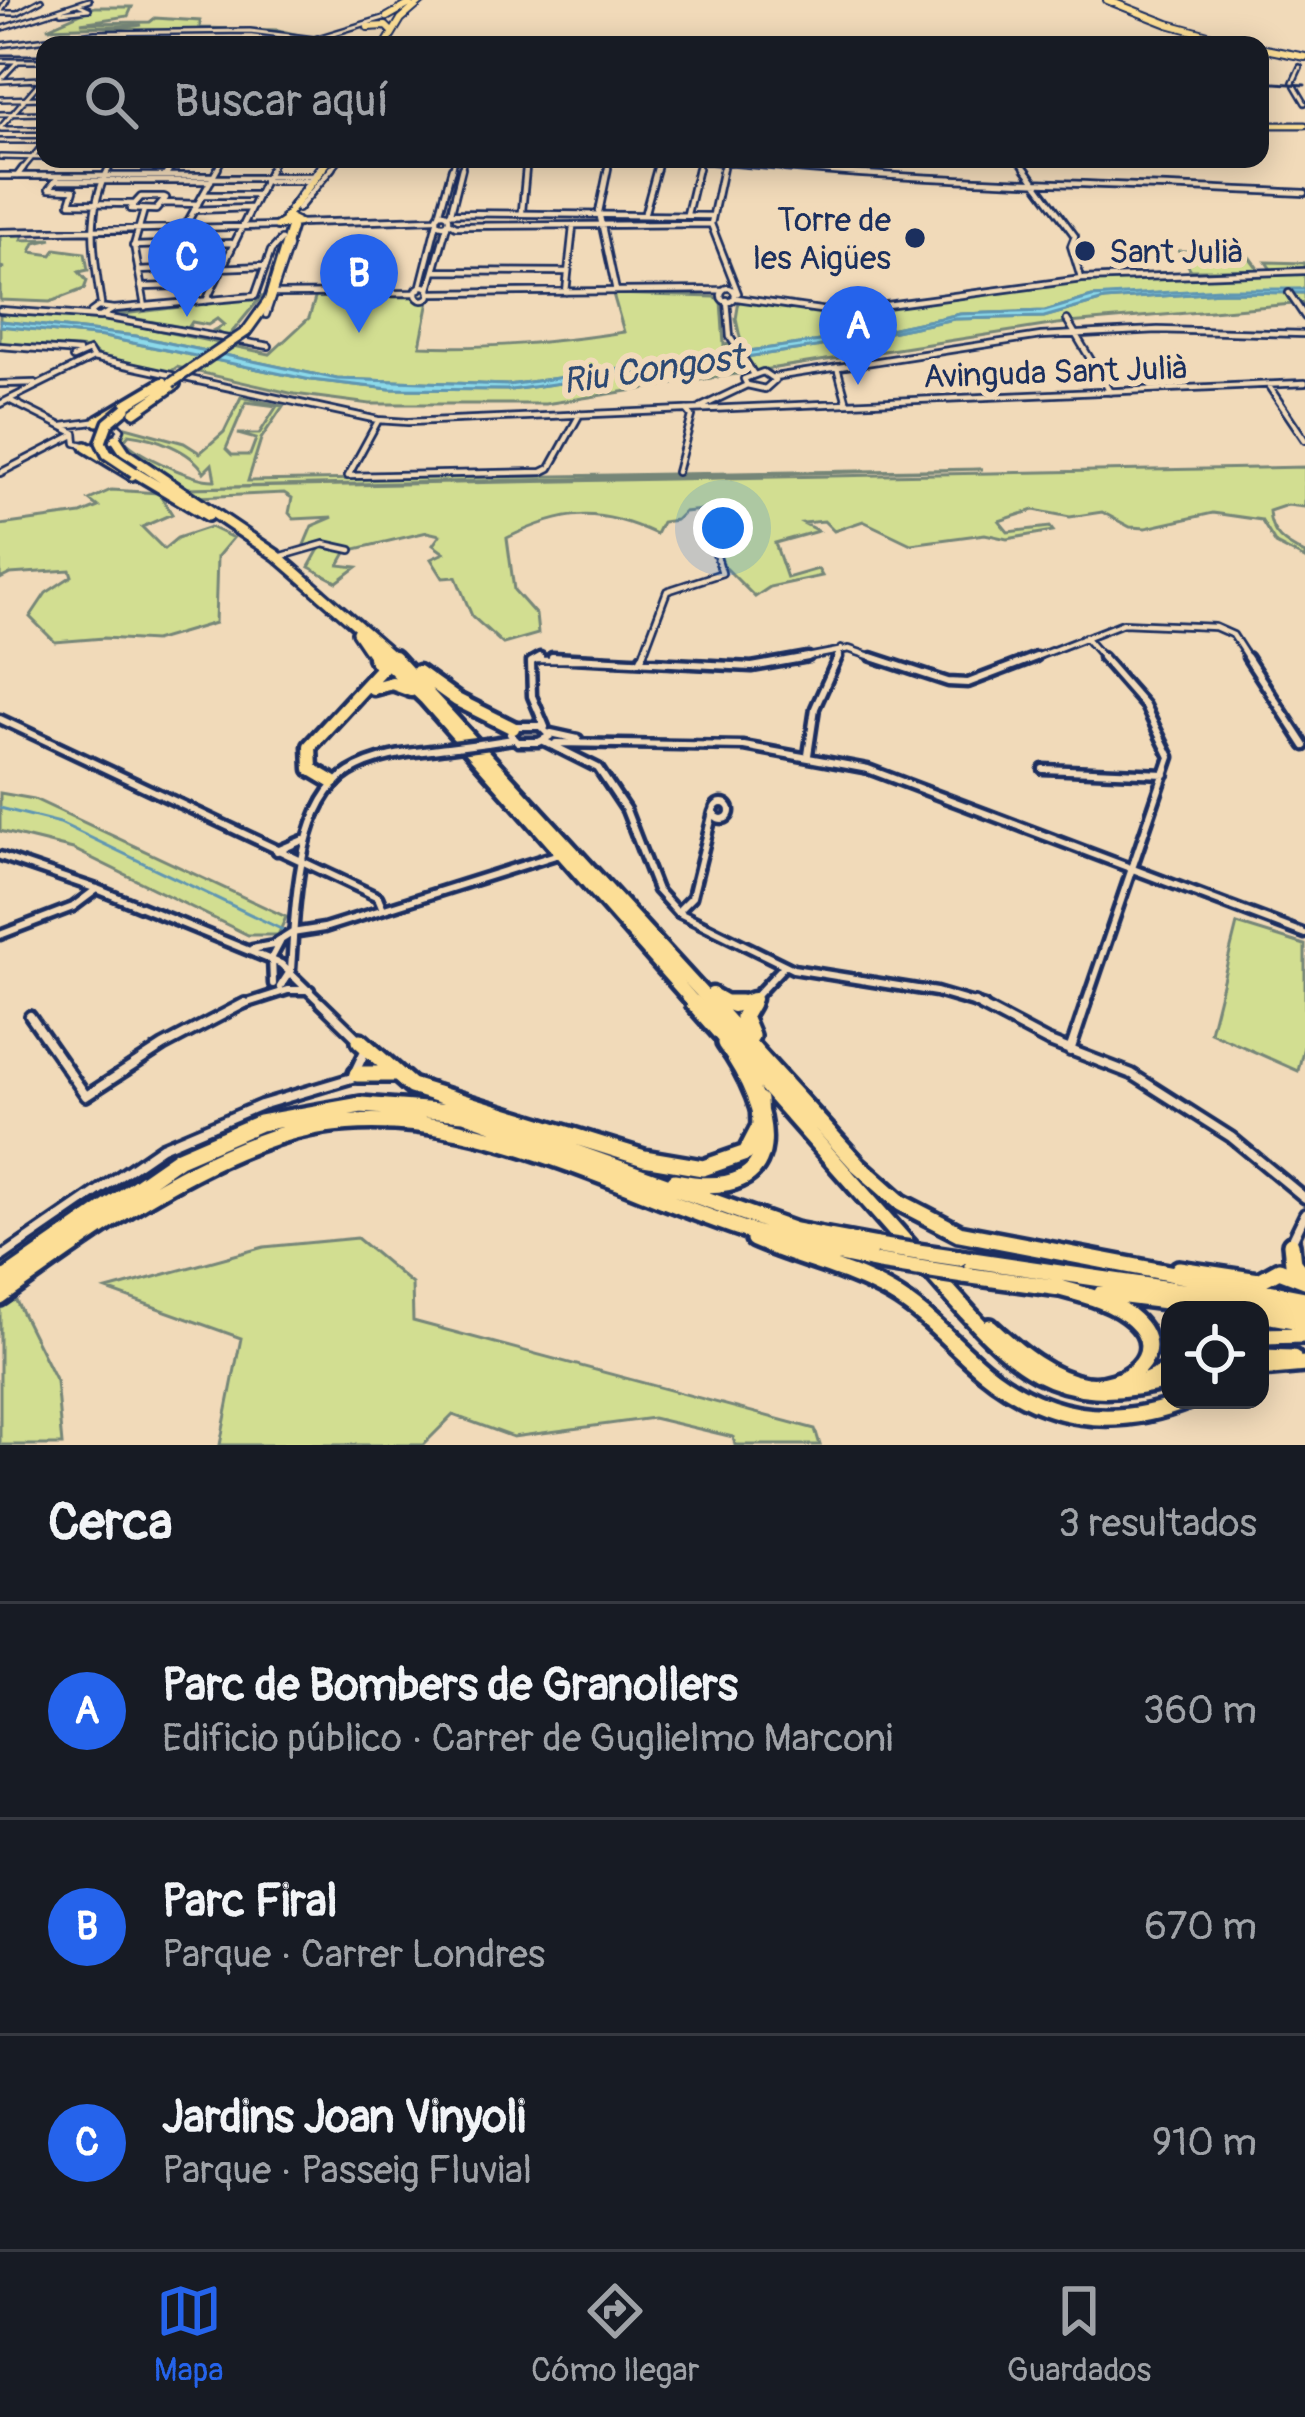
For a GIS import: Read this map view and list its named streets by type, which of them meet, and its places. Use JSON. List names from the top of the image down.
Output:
{
  "streets": {
    "street": ["Avinguda Sant Julià"]
  },
  "water": ["Riu Congost"],
  "places": ["Torre de les Aigües", "Sant Julià"],
  "page": {
    "search": "Buscar aquí",
    "pins": ["C", "B", "A"],
    "heading": ["Cerca", "3 resultados"],
    "list": [
      {
        "mark": "A",
        "name": "Parc de Bombers de Granollers",
        "note": "Edificio público · Carrer de Guglielmo Marconi",
        "value": "360 m"
      },
      {
        "mark": "B",
        "name": "Parc Firal",
        "note": "Parque · Carrer Londres",
        "value": "670 m"
      },
      {
        "mark": "C",
        "name": "Jardins Joan Vinyoli",
        "note": "Parque · Passeig Fluvial",
        "value": "910 m"
      }
    ],
    "nav": ["Mapa", "Cómo llegar", "Guardados"]
  }
}
